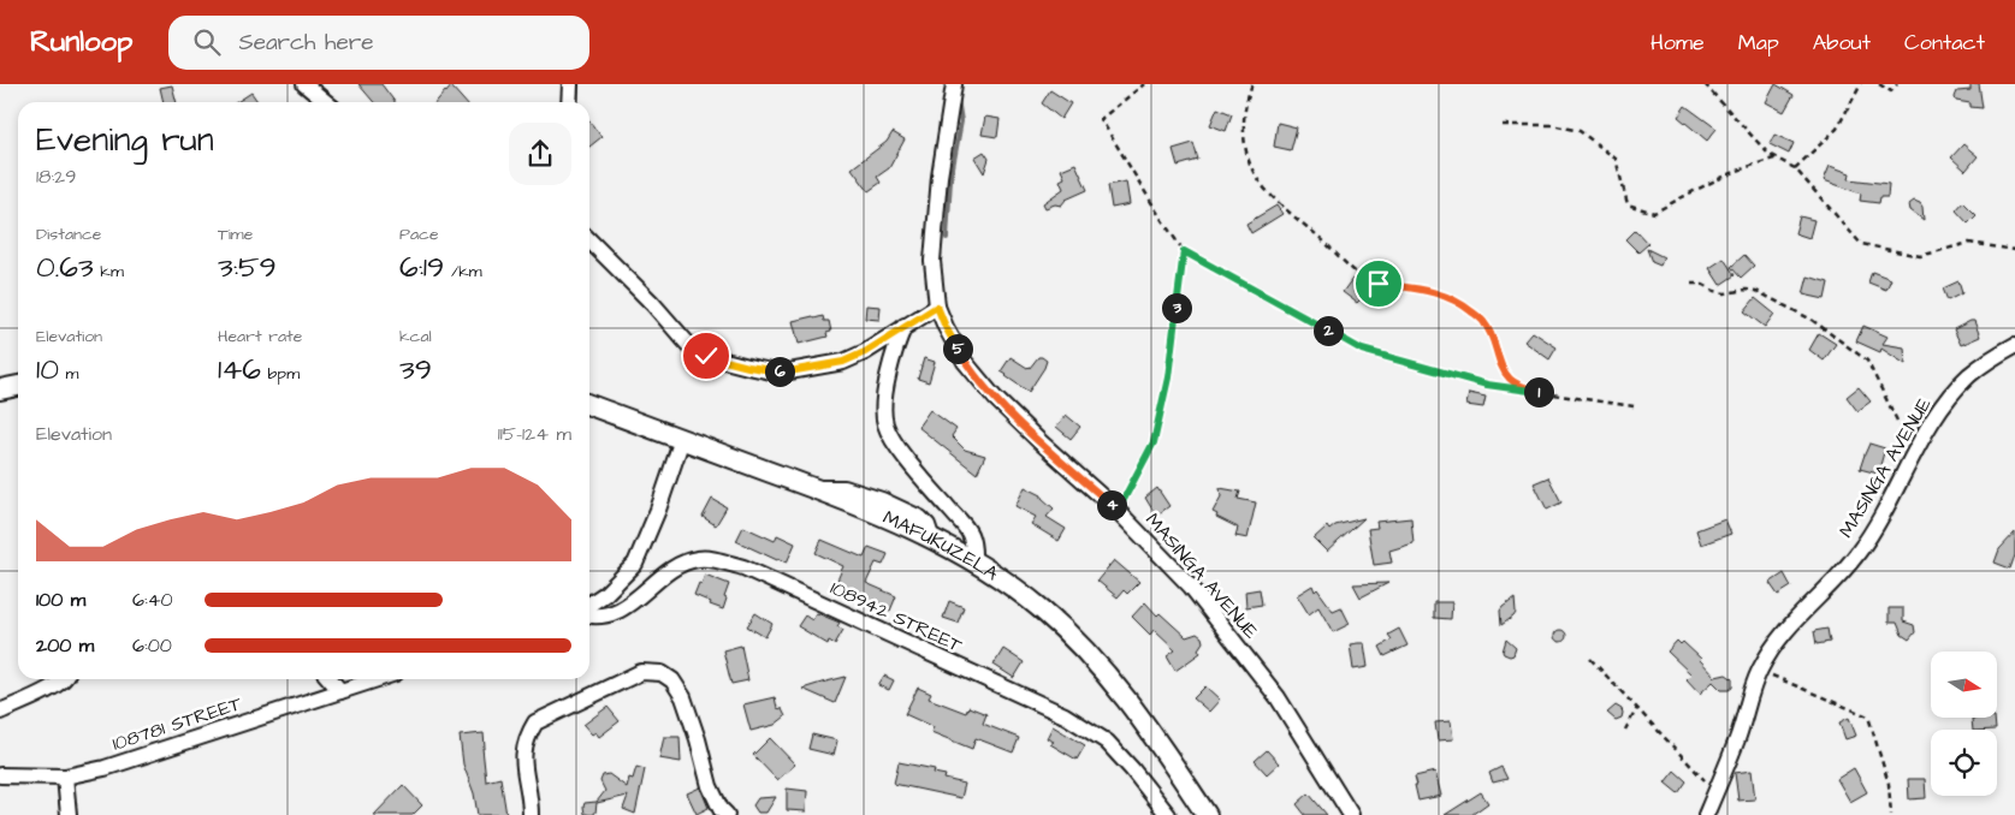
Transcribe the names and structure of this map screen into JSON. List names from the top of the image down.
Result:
{
  "streets": {
    "main road": ["MAFUKUZELA"],
    "street": ["MASINGA AVENUE", "108942 STREET", "108781 STREET"]
  },
  "north": "right",
  "page": {
    "header": "Runloop",
    "search": "Search here",
    "nav": [
      "Home",
      "Map",
      "About",
      "Contact"
    ],
    "heading": ["Evening run", "18:29"],
    "stats": [
      ["Distance", "0.63 km"],
      ["Time", "3:59"],
      ["Pace", "6:19 /km"],
      ["Elevation", "10 m"],
      ["Heart rate", "146 bpm"],
      ["kcal", "39"]
    ],
    "pins": [
      "3",
      "2",
      "5",
      "6",
      "1",
      "4"
    ],
    "chart": ["Elevation", "115–124 m"],
    "list": [
      {
        "name": "100 m",
        "note": "6:40"
      },
      {
        "name": "200 m",
        "note": "6:00"
      }
    ]
  }
}
